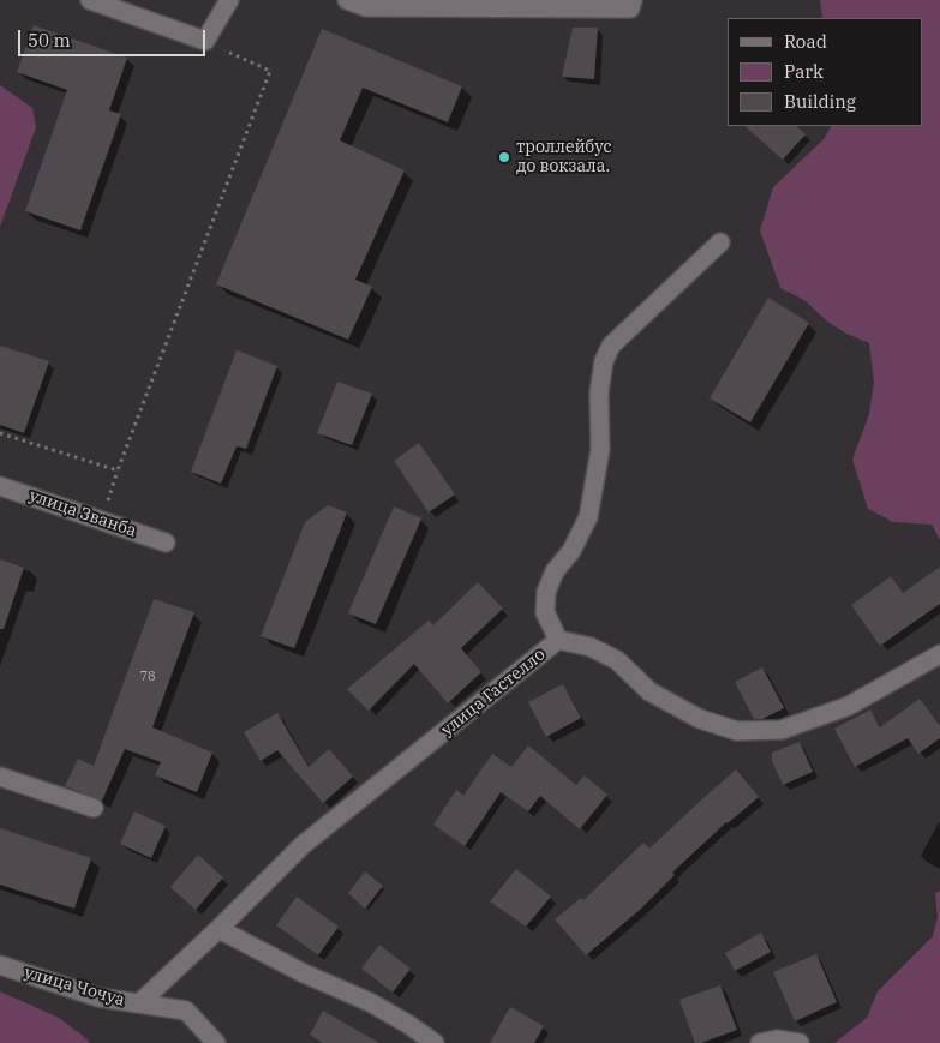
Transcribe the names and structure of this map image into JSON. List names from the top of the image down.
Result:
{
  "streets": {
    "street": ["улица Званба", "улица Гастелло", "улица Чочуа"]
  },
  "crossings": [
    ["улица Гастелло", "улица Чочуа"]
  ],
  "places": ["троллейбус до вокзала."],
  "house_numbers": ["78"],
  "legend": ["Road", "Park", "Building"],
  "scale_bar": "50 m"
}
